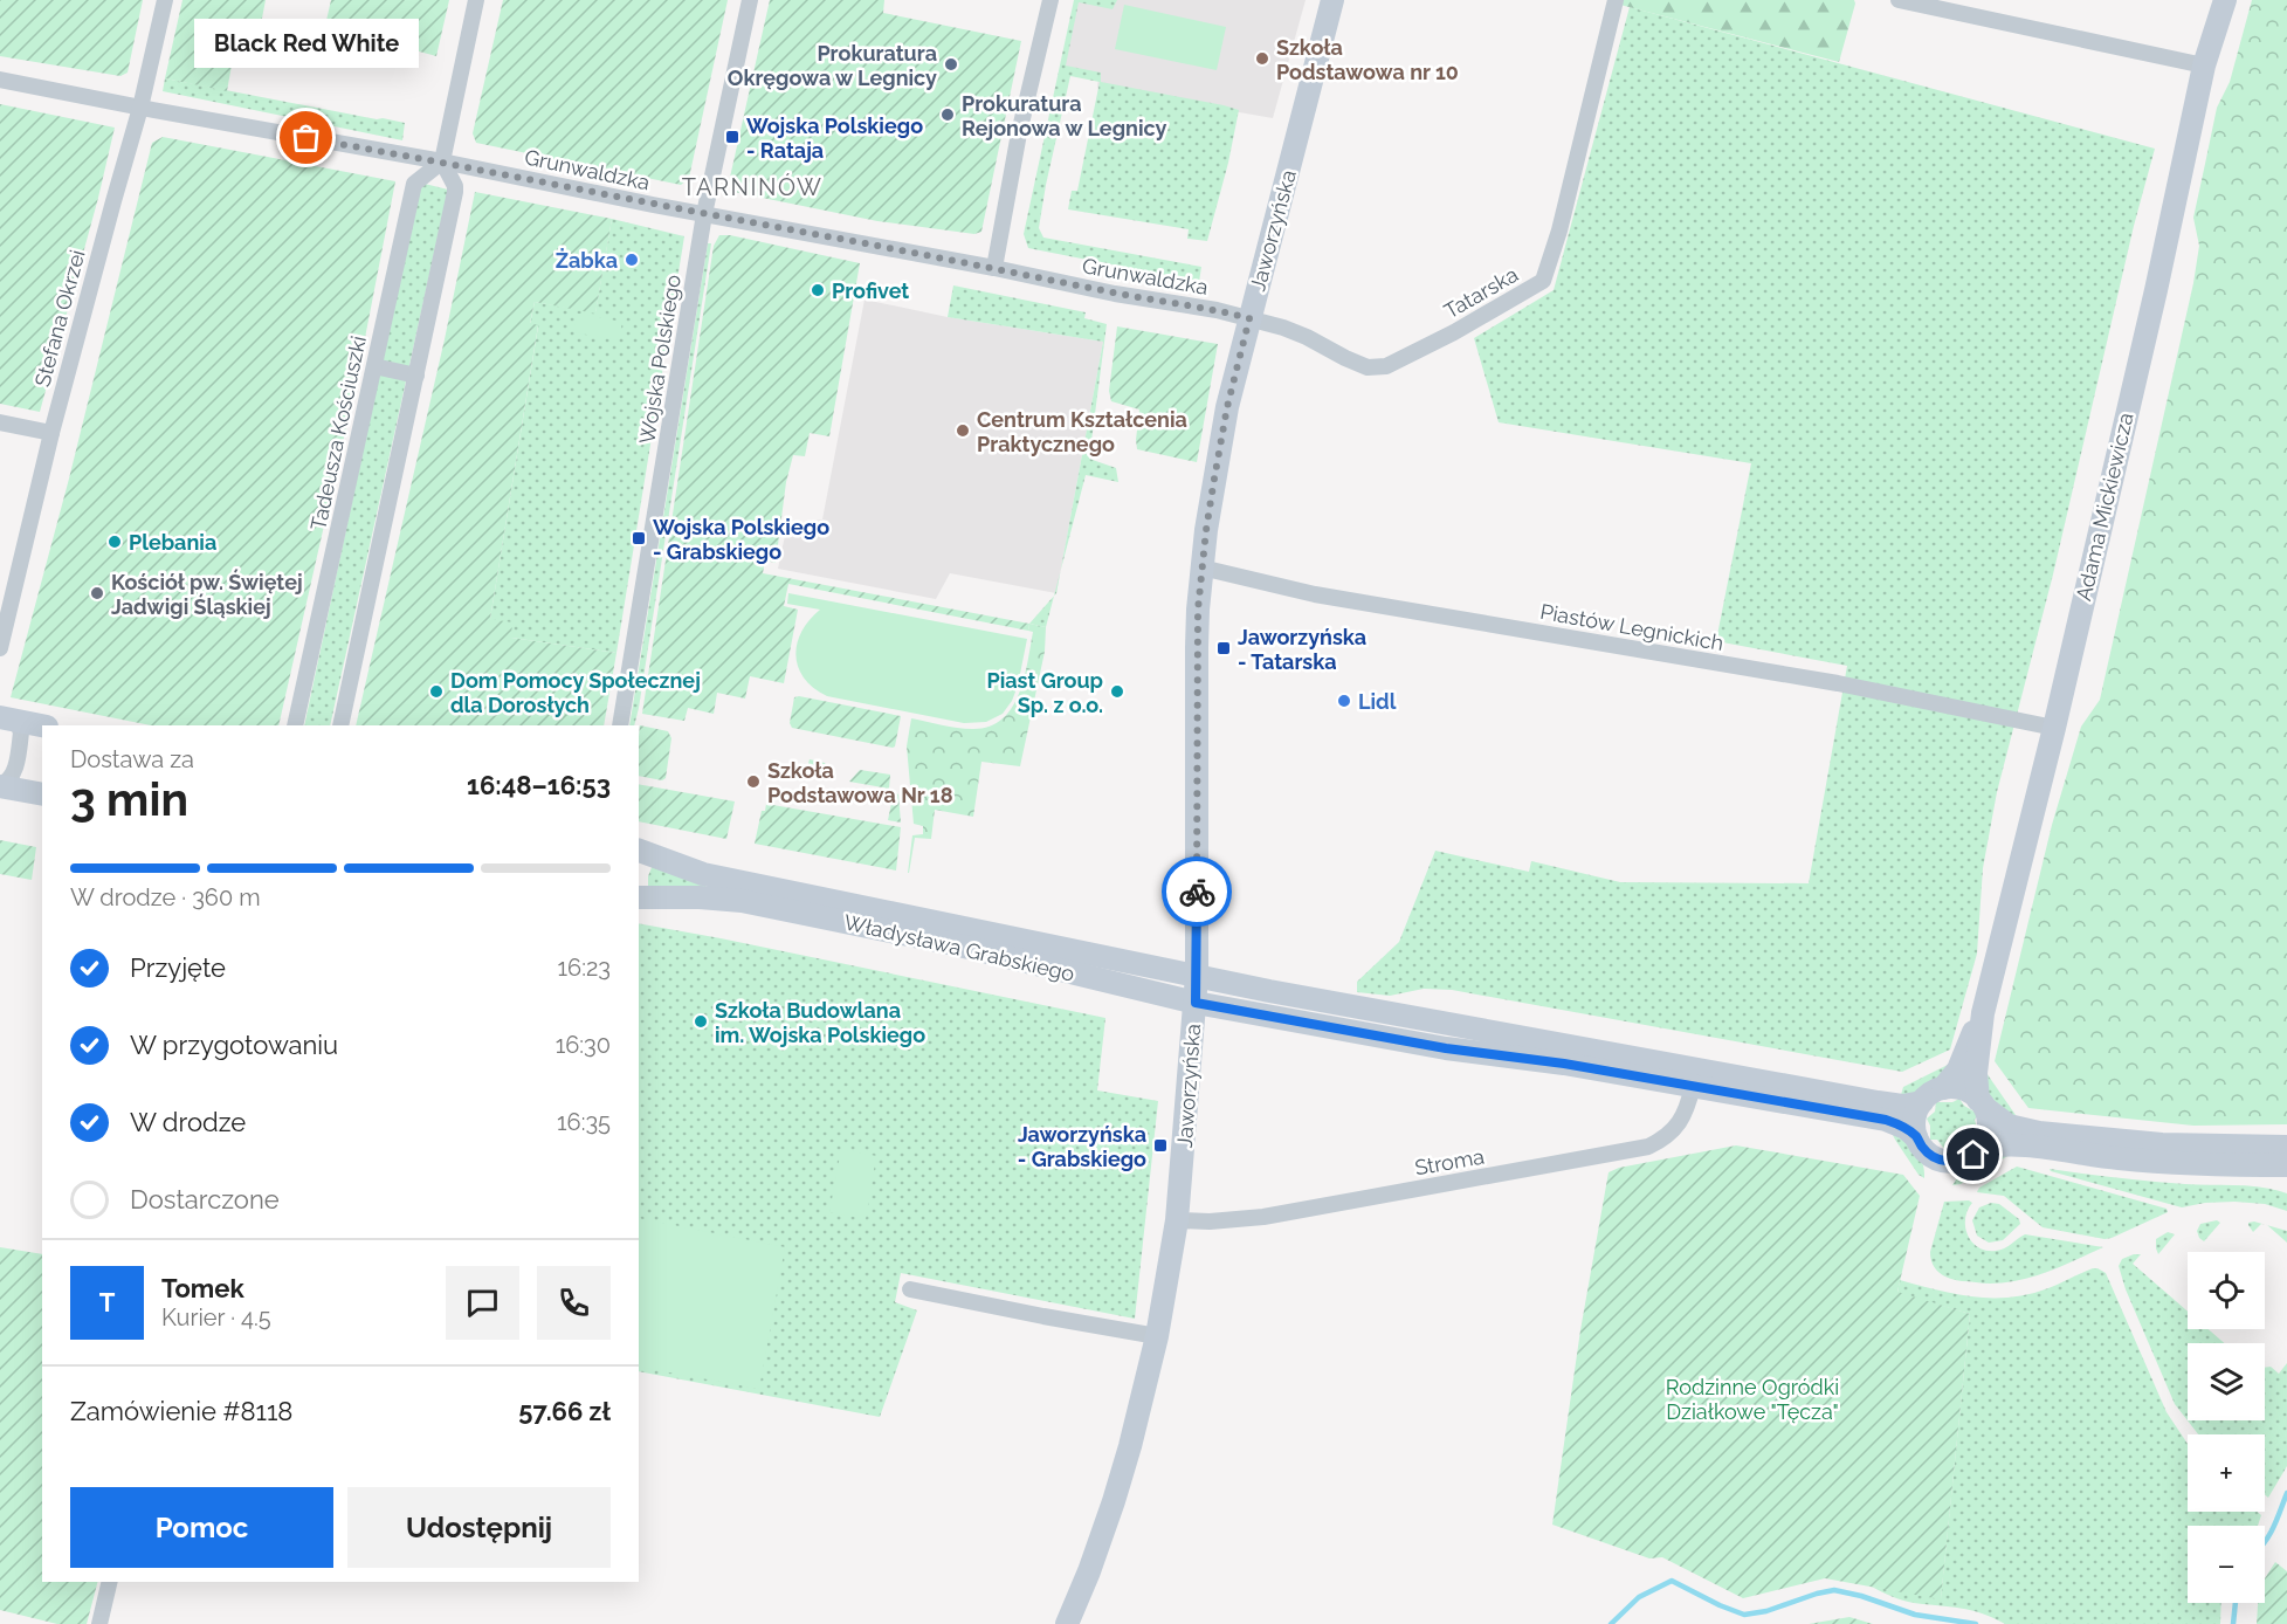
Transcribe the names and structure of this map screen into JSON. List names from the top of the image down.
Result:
{
  "streets": {
    "street": [
      "Grunwaldzka",
      "Jaworzyńska",
      "Tatarska",
      "Stefana Okrzei",
      "Wojska Polskiego",
      "Tadeusza Kościuszki",
      "Adama Mickiewicza",
      "Piastów Legnickich",
      "Władysława Grabskiego",
      "Stroma"
    ]
  },
  "crossings": [
    ["Grunwaldzka", "Jaworzyńska"],
    ["Grunwaldzka", "Tatarska"],
    ["Grunwaldzka", "Stefana Okrzei"],
    ["Grunwaldzka", "Wojska Polskiego"],
    ["Grunwaldzka", "Tadeusza Kościuszki"],
    ["Jaworzyńska", "Tatarska"],
    ["Jaworzyńska", "Piastów Legnickich"],
    ["Jaworzyńska", "Władysława Grabskiego"],
    ["Jaworzyńska", "Stroma"],
    ["Adama Mickiewicza", "Piastów Legnickich"],
    ["Adama Mickiewicza", "Władysława Grabskiego"],
    ["Władysława Grabskiego", "Stroma"]
  ],
  "districts": ["TARNINÓW"],
  "parks": ["Rodzinne Ogródki Działkowe \"Tęcza\""],
  "places": {
    "other": [
      "Szkoła Podstawowa nr 10",
      "Prokuratura Okręgowa w Legnicy",
      "Prokuratura Rejonowa w Legnicy",
      "Black Red White",
      "Żabka",
      "Profivet",
      "Centrum Kształcenia Praktycznego",
      "Plebania",
      "Kościół pw. Świętej Jadwigi Śląskiej",
      "Dom Pomocy Społecznej dla Dorosłych",
      "Piast Group Sp. z o.o.",
      "Lidl",
      "Szkoła Podstawowa Nr 18",
      "Szkoła Budowlana im. Wojska Polskiego"
    ],
    "transit": [
      "Wojska Polskiego - Rataja",
      "Wojska Polskiego - Grabskiego",
      "Jaworzyńska - Tatarska",
      "Jaworzyńska - Grabskiego"
    ]
  },
  "page": {
    "bubble": "Black Red White",
    "heading": ["3 min", "Dostawa za", "16:48–16:53"],
    "panel": [
      "Tomek",
      "Kurier · 4.5",
      "Zamówienie #8118",
      "57.66 zł"
    ],
    "bar": "W drodze · 360 m",
    "list": [
      ["Przyjęte", "16:23"],
      ["W przygotowaniu", "16:30"],
      ["W drodze", "16:35"],
      "Dostarczone"
    ],
    "map_buttons": ["+", "−"],
    "round": "T",
    "buttons": ["Pomoc", "Udostępnij"]
  }
}
